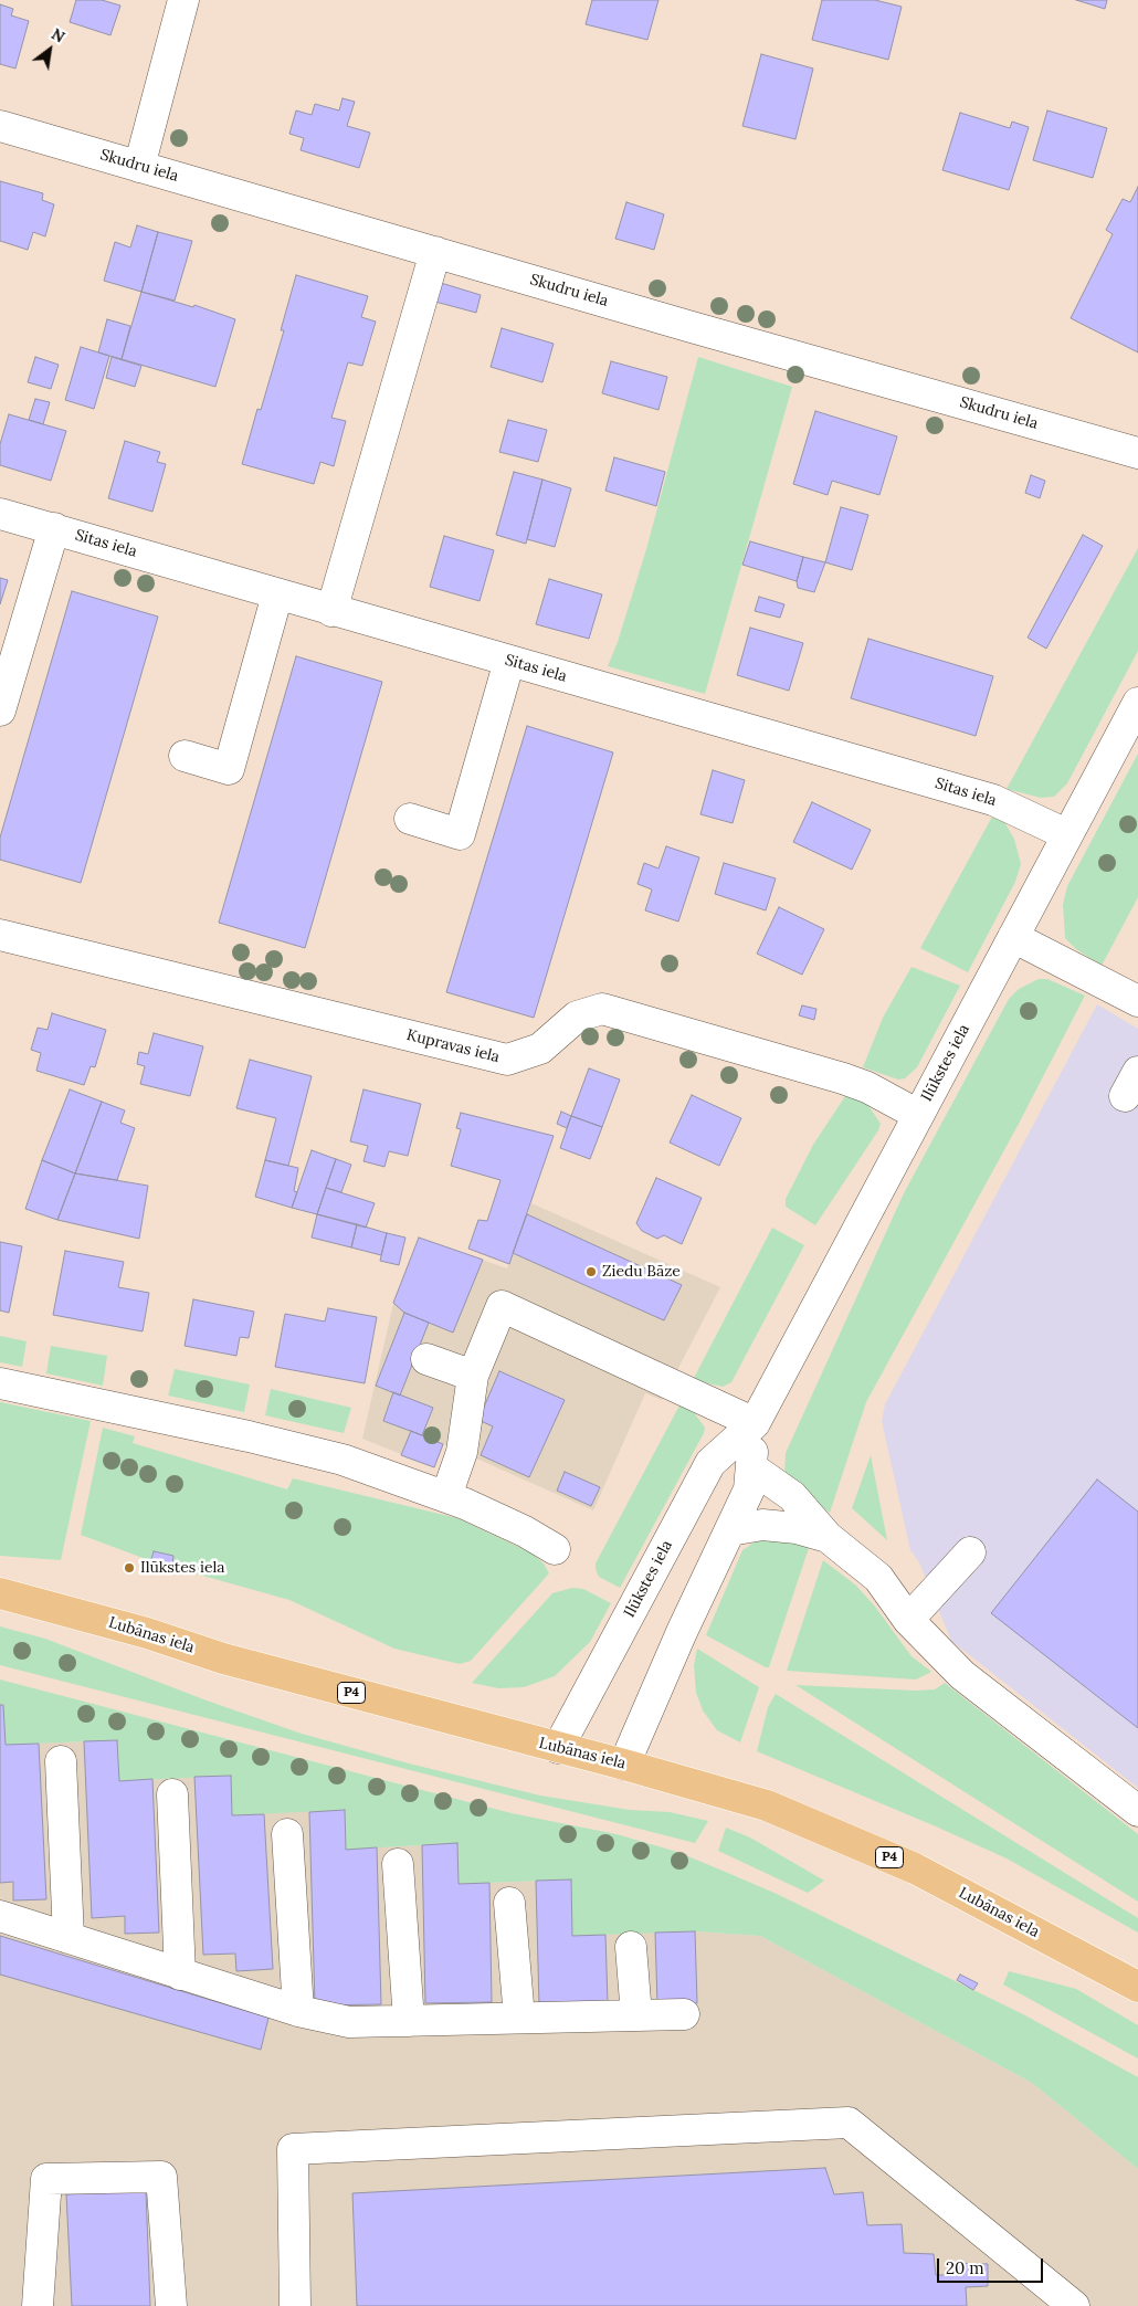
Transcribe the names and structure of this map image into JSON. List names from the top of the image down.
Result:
{
  "streets": {
    "main road": ["Lubānas iela", "P4"],
    "street": [
      "Skudru iela",
      "Sitas iela",
      "Kupravas iela",
      "Ilūkstes iela"
    ]
  },
  "crossings": [
    ["Sitas iela", "Ilūkstes iela"],
    ["Kupravas iela", "Ilūkstes iela"],
    ["Ilūkstes iela", "Lubānas iela"]
  ],
  "places": ["Ziedu Bāze", "Ilūkstes iela"],
  "scale_bar": "20 m",
  "north": "top right"
}
